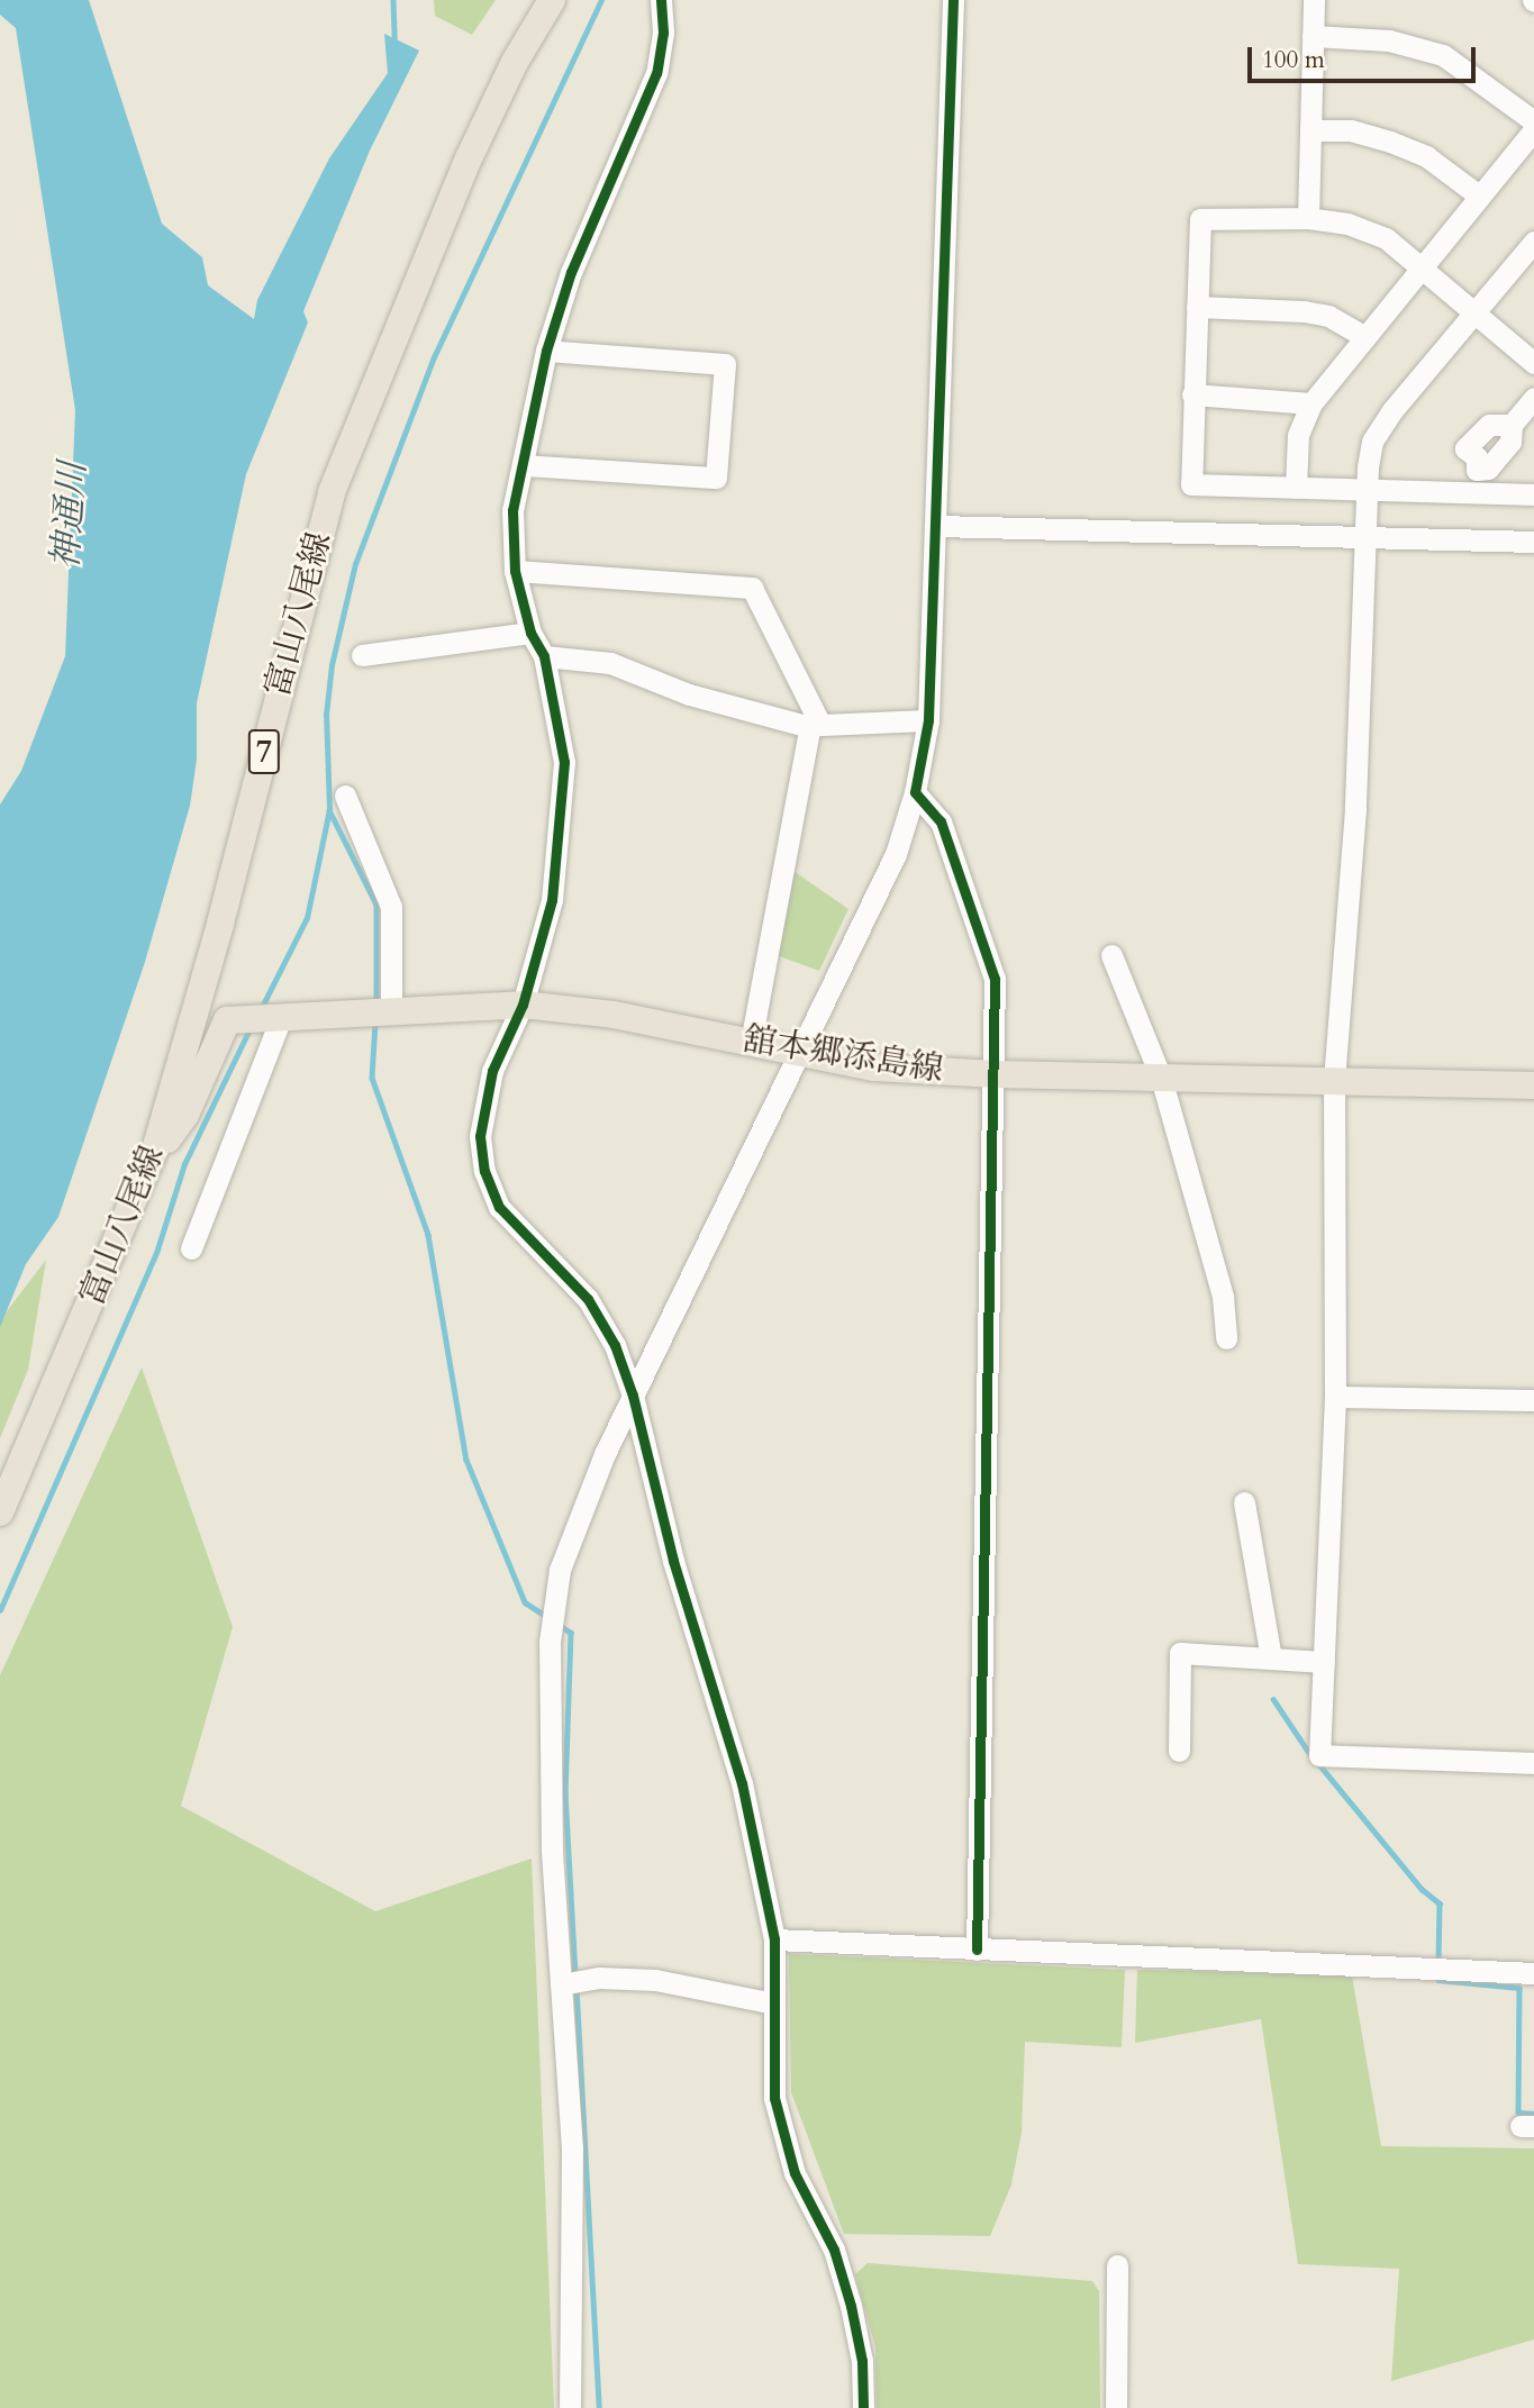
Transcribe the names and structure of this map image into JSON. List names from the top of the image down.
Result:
{
  "streets": {
    "main road": ["富山八尾線", "7", "舘本郷添島線"]
  },
  "water": ["神通川"],
  "scale_bar": "100 m"
}
